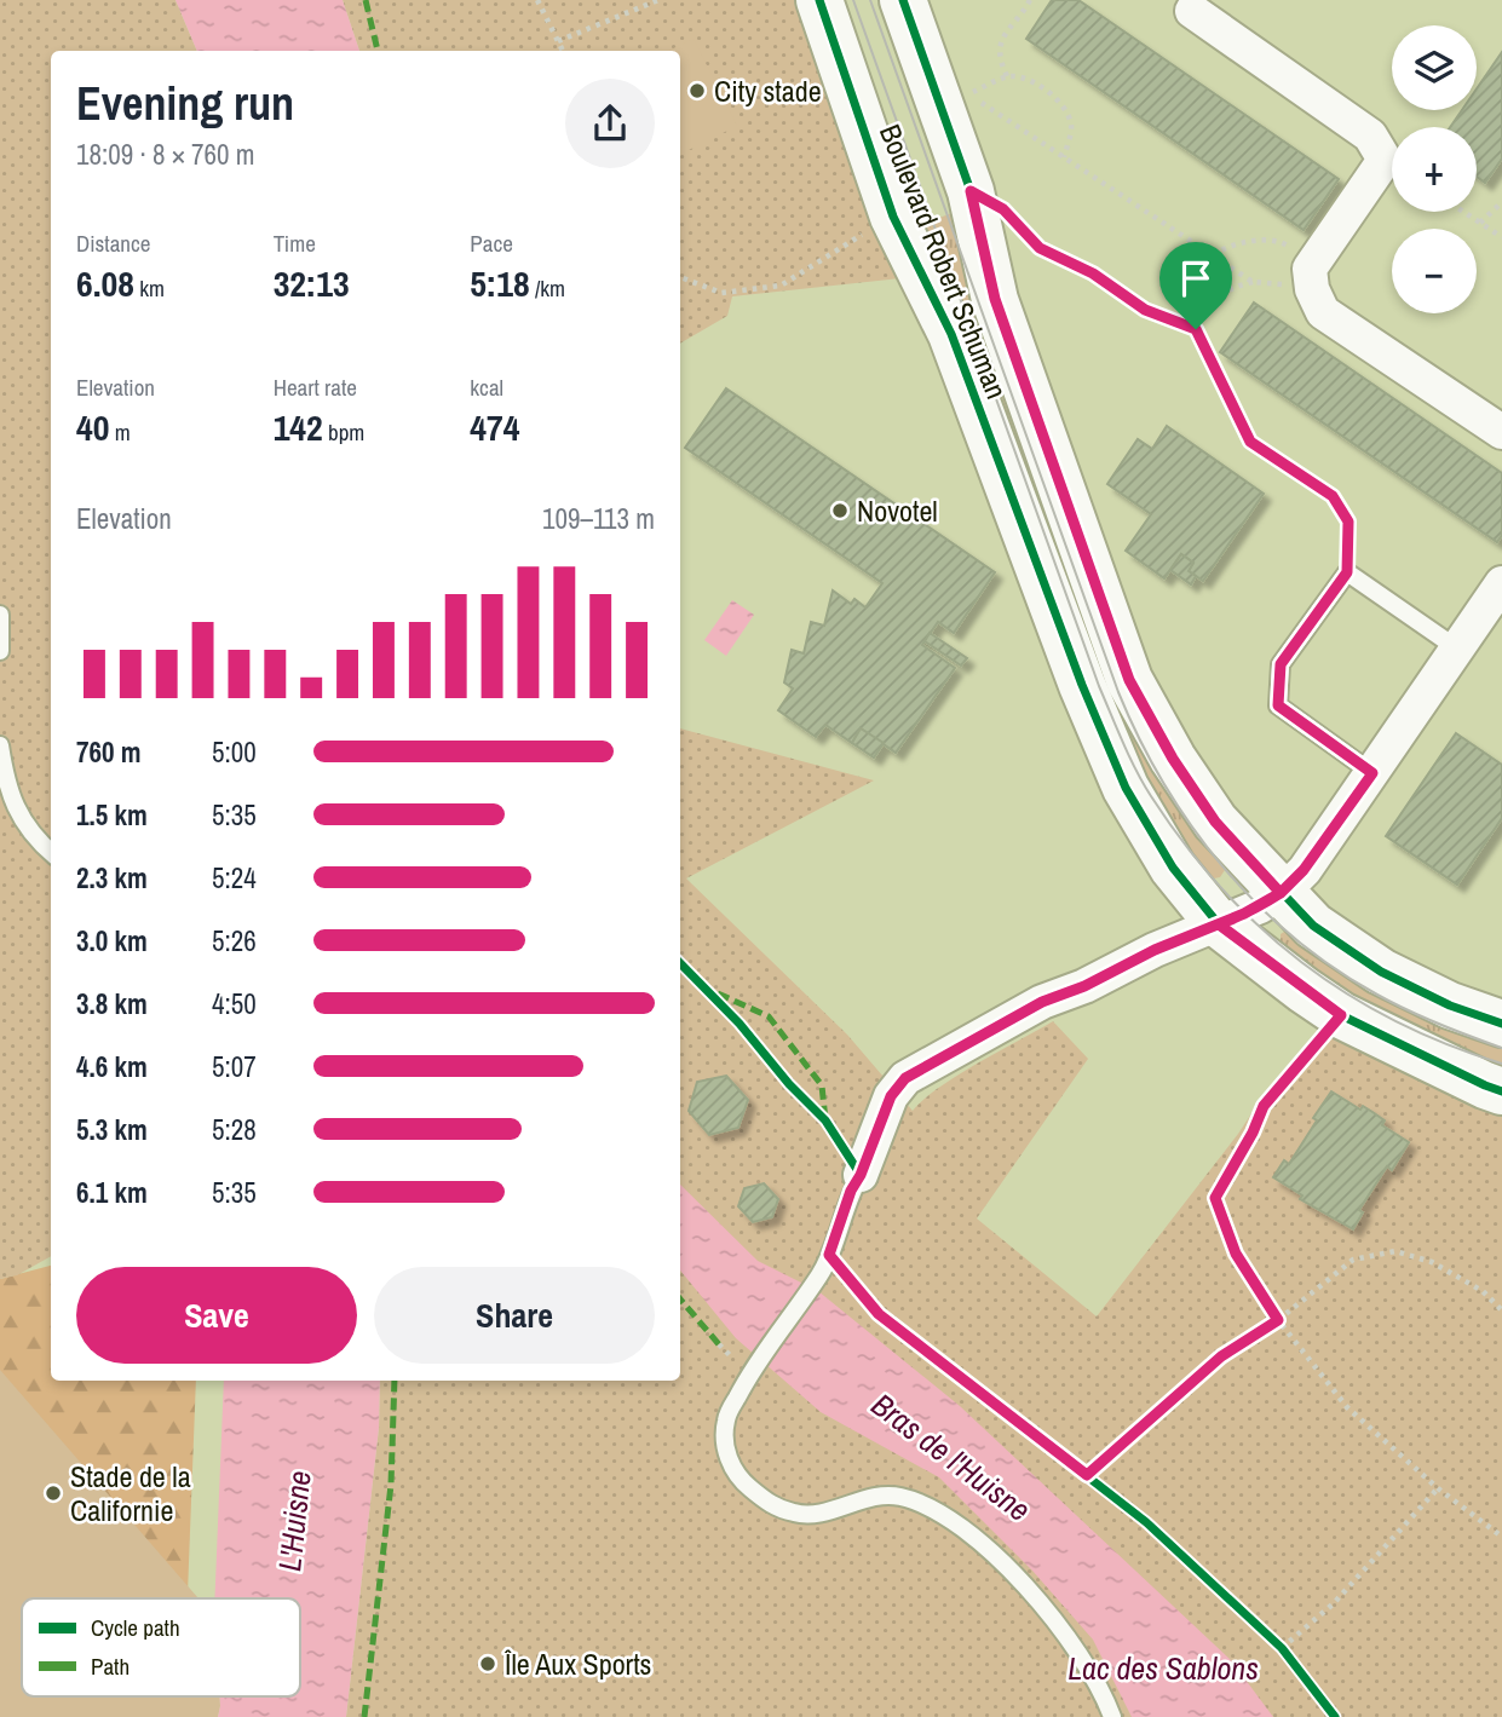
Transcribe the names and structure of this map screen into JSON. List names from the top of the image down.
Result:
{
  "streets": {
    "street": ["Boulevard Robert Schuman"]
  },
  "water": ["Bras de l'Huisne", "L'Huisne", "Lac des Sablons"],
  "places": [
    "City stade",
    "Novotel",
    "Stade de la Californie",
    "Île Aux Sports"
  ],
  "legend": ["Cycle path", "Path"],
  "page": {
    "map_buttons": ["+", "−"],
    "heading": ["Evening run", "18:09 · 8 × 760 m"],
    "stats": [
      ["Distance", "6.08 km"],
      ["Time", "32:13"],
      ["Pace", "5:18 /km"],
      ["Elevation", "40 m"],
      ["Heart rate", "142 bpm"],
      ["kcal", "474"]
    ],
    "chart": ["Elevation", "109–113 m"],
    "list": [
      {
        "name": "760 m",
        "note": "5:00"
      },
      {
        "name": "1.5 km",
        "note": "5:35"
      },
      {
        "name": "2.3 km",
        "note": "5:24"
      },
      {
        "name": "3.0 km",
        "note": "5:26"
      },
      {
        "name": "3.8 km",
        "note": "4:50"
      },
      {
        "name": "4.6 km",
        "note": "5:07"
      },
      {
        "name": "5.3 km",
        "note": "5:28"
      },
      {
        "name": "6.1 km",
        "note": "5:35"
      }
    ],
    "buttons": ["Save", "Share"]
  }
}
